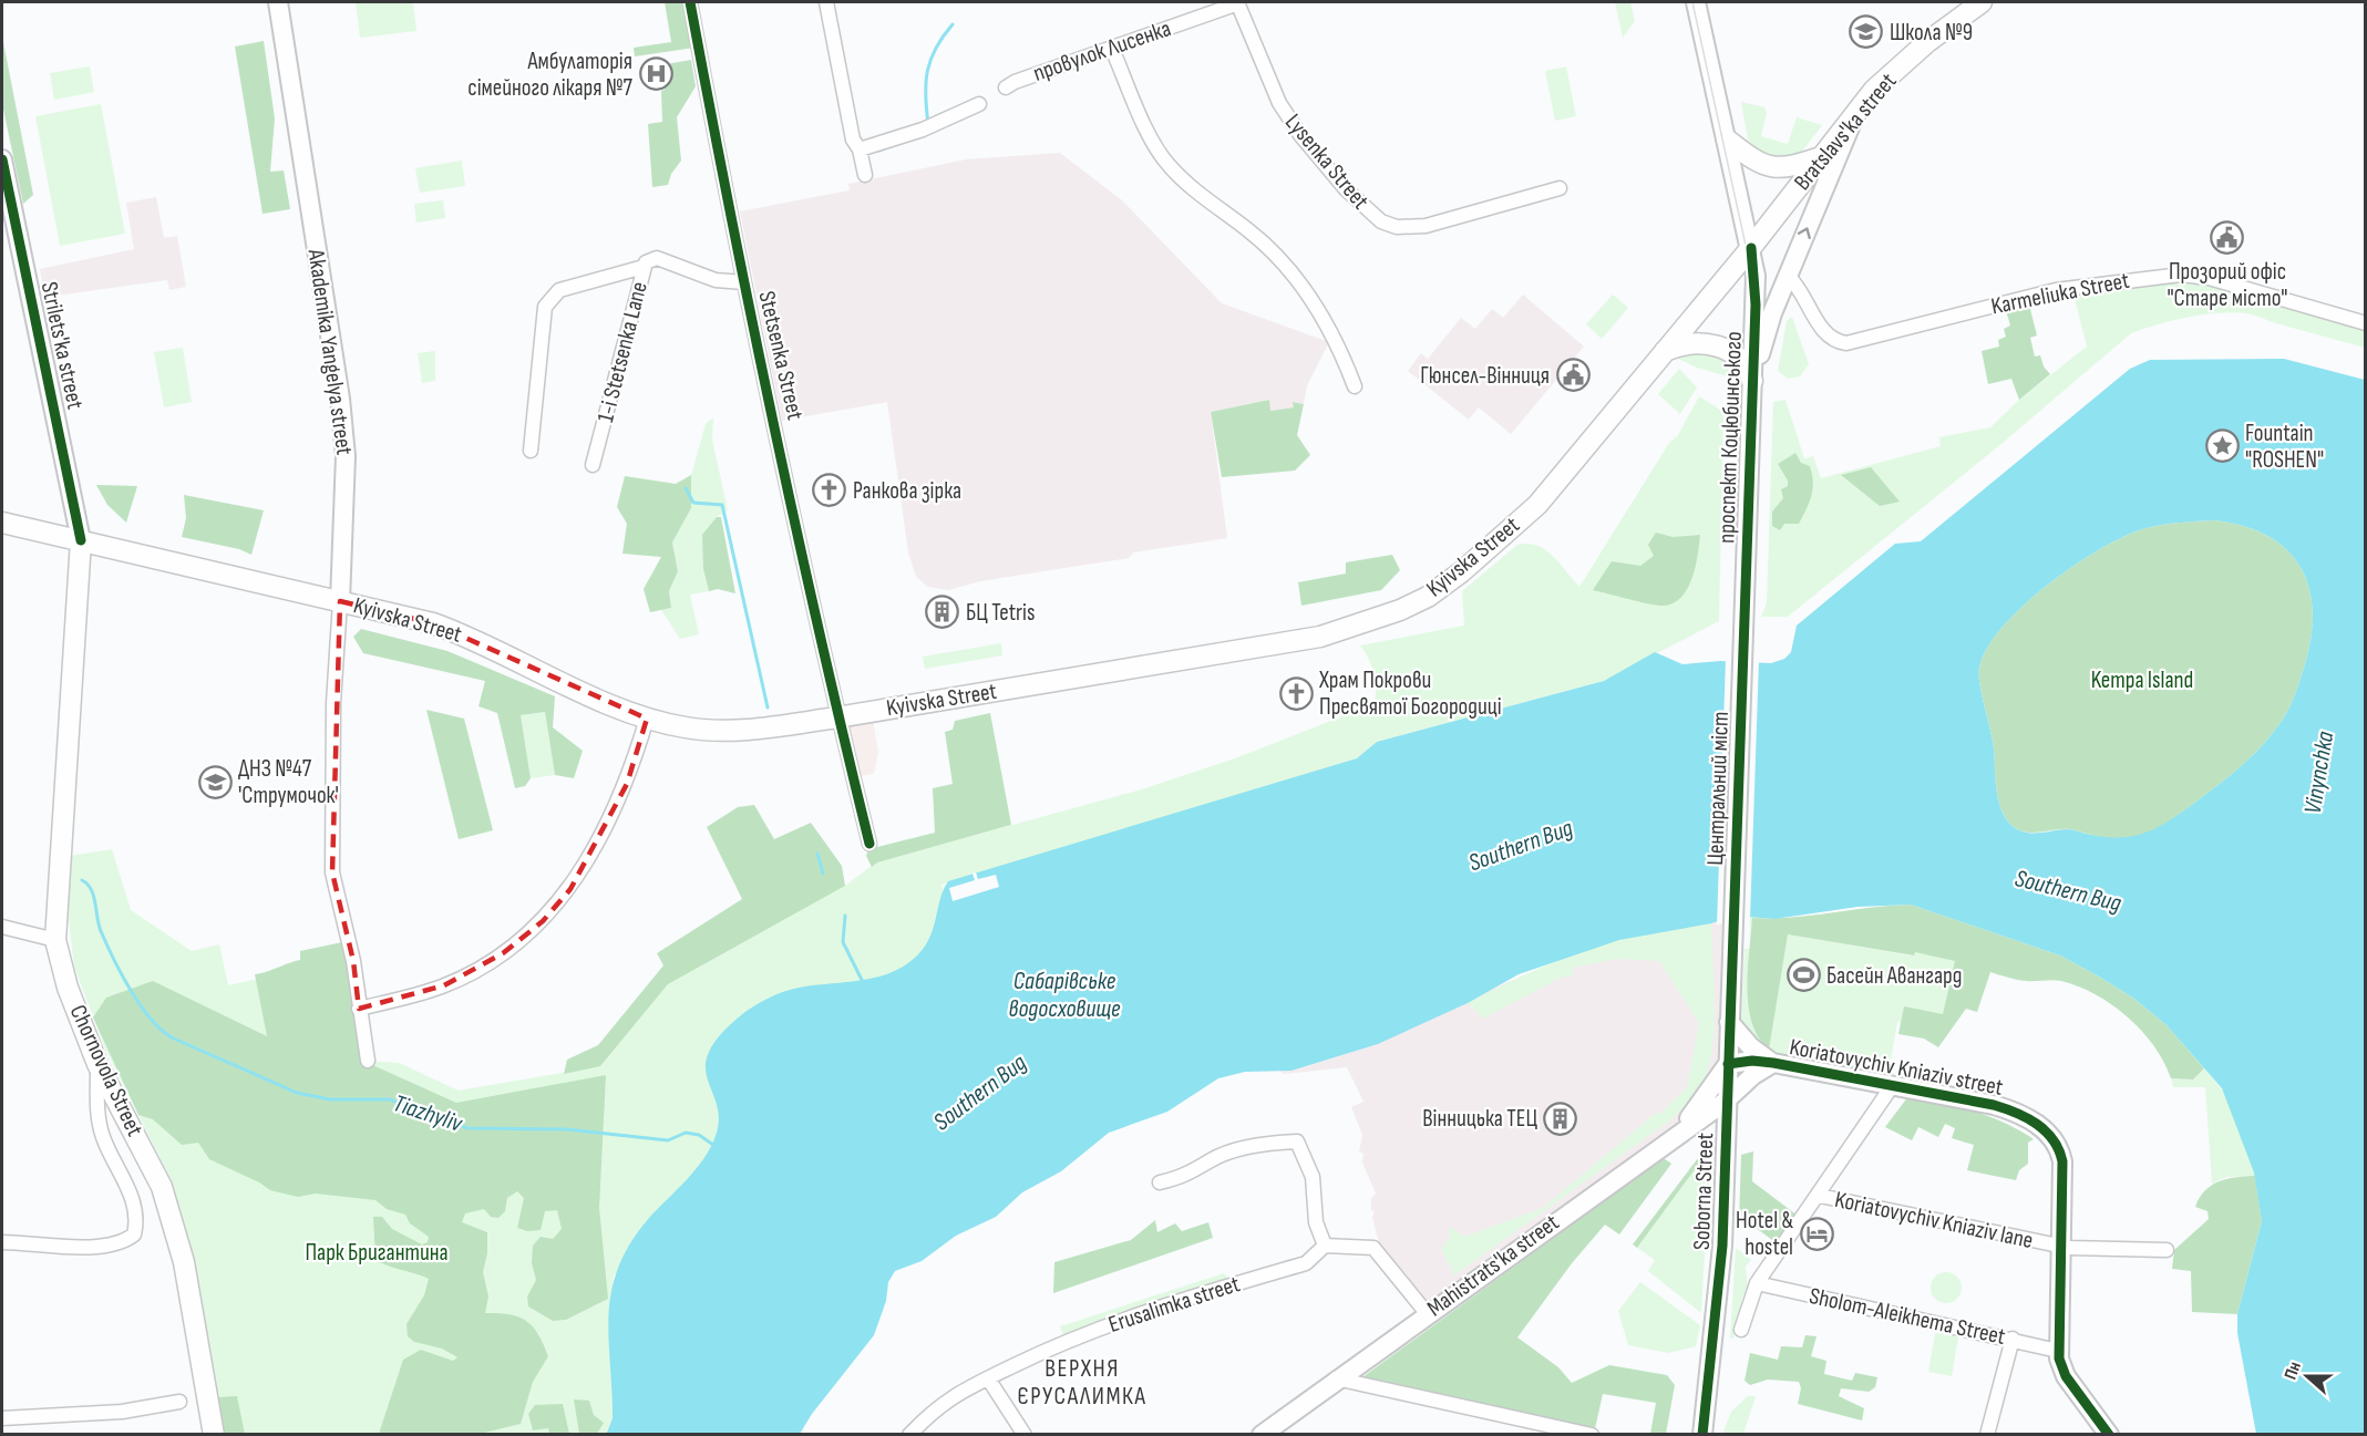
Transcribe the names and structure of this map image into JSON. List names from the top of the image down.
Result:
{
  "streets": {
    "main road": ["Bratslavs'ka street", "Kyivska Street", "Chornovola Street"],
    "street": [
      "провулок Лисенка",
      "Lysenka Street",
      "Karmeliuka Street",
      "Strilets'ka street",
      "Akademika Yangelya street",
      "1-i Stetsenka Lane",
      "Stetsenka Street",
      "проспект Коцюбинського",
      "Центральний міст",
      "Koriatovychiv Kniaziv street",
      "Soborna Street",
      "Koriatovychiv Kniaziv lane",
      "Mahistrats'ka street",
      "Erusalimka street",
      "Sholom-Aleikhema Street"
    ]
  },
  "crossings": [
    ["провулок Лисенка", "Lysenka Street"],
    ["Bratslavs'ka street", "проспект Коцюбинського"],
    ["Bratslavs'ka street", "Kyivska Street"],
    ["Strilets'ka street", "Kyivska Street"],
    ["Strilets'ka street", "Chornovola Street"],
    ["Akademika Yangelya street", "Kyivska Street"],
    ["1-i Stetsenka Lane", "Stetsenka Street"],
    ["Stetsenka Street", "Kyivska Street"],
    ["проспект Коцюбинського", "Kyivska Street"],
    ["проспект Коцюбинського", "Центральний міст"],
    ["Kyivska Street", "Chornovola Street"],
    ["Центральний міст", "Soborna Street"],
    ["Koriatovychiv Kniaziv street", "Soborna Street"],
    ["Koriatovychiv Kniaziv street", "Koriatovychiv Kniaziv lane"],
    ["Koriatovychiv Kniaziv street", "Mahistrats'ka street"],
    ["Koriatovychiv Kniaziv street", "Sholom-Aleikhema Street"],
    ["Soborna Street", "Mahistrats'ka street"]
  ],
  "districts": ["ВЕРХНЯ ЄРУСАЛИМКА"],
  "water": [
    "Vinynchka",
    "Southern Bug",
    "Сабарівське водосховище",
    "Tiazhyliv"
  ],
  "parks": ["Kempa Island", "Парк Бригантина"],
  "places": {
    "school or university": ["Школа №9", "ДНЗ №47 'Струмочок'"],
    "hospital": ["Амбулаторія сімейного лікаря №7"],
    "public building": ["Прозорий офіс \"Старе місто\"", "Гюнсел-Вінниця"],
    "place": ["Fountain \"ROSHEN\""],
    "church": ["Ранкова зірка", "Храм Покрови Пресвятої Богородиці"],
    "building": ["БЦ Tetris", "Вінницька ТЕЦ"],
    "sports": ["Басейн Авангард"],
    "hotel": ["Hotel & hostel"]
  },
  "north": "left"
}
